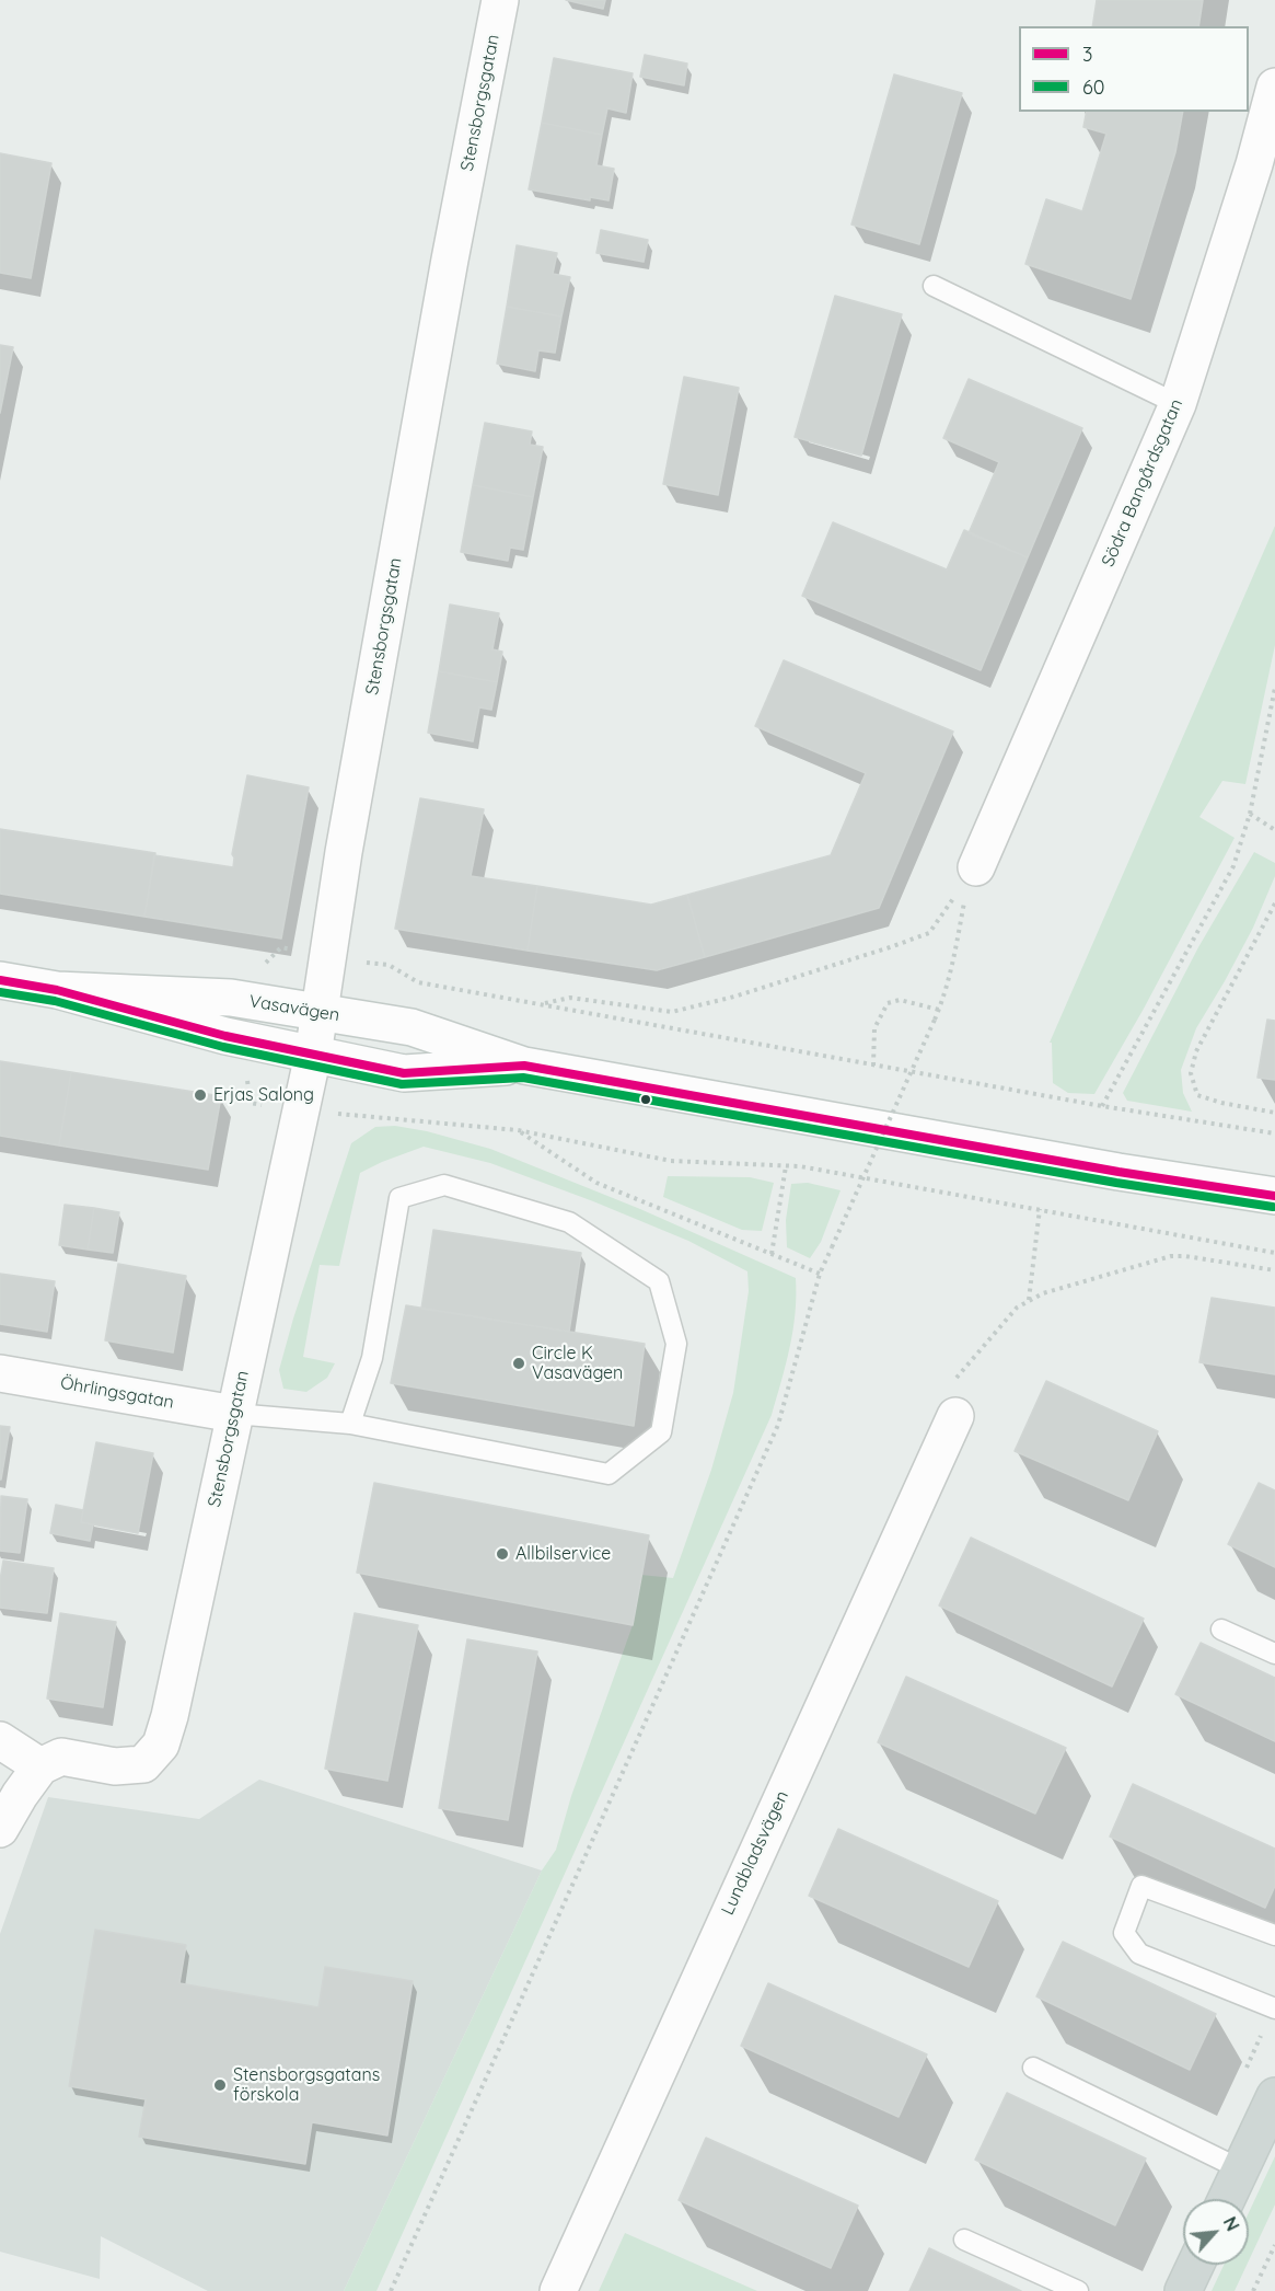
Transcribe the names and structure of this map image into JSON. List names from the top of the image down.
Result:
{
  "streets": {
    "street": [
      "Stensborgsgatan",
      "Södra Bangårdsgatan",
      "Vasavägen",
      "Öhrlingsgatan",
      "Lundbladsvägen"
    ]
  },
  "crossings": [
    ["Stensborgsgatan", "Vasavägen"],
    ["Stensborgsgatan", "Öhrlingsgatan"]
  ],
  "places": [
    "Erjas Salong",
    "Circle K Vasavägen",
    "Allbilservice",
    "Stensborgsgatans förskola"
  ],
  "lines": ["transit line 3", "transit line 60"],
  "legend": ["3", "60"],
  "north": "top right"
}
